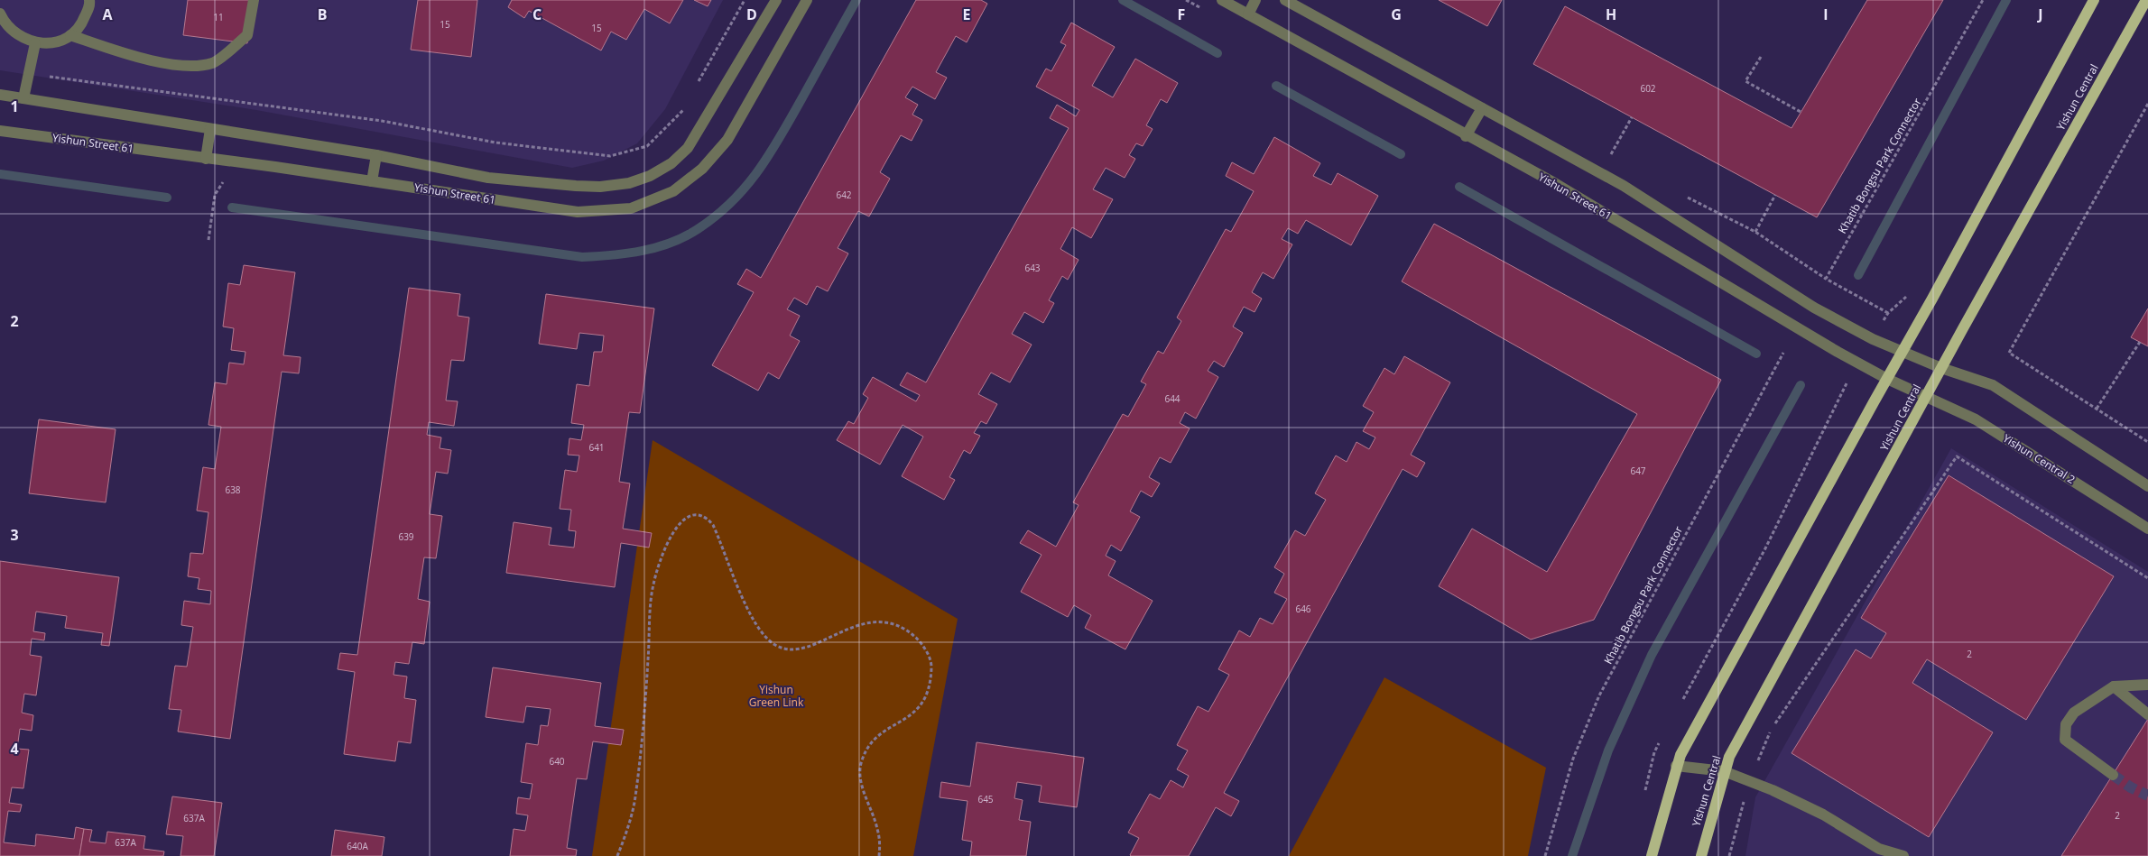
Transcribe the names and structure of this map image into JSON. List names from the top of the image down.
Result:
{
  "streets": {
    "main road": ["Yishun Central"],
    "street": ["Yishun Street 61", "Yishun Central 2"],
    "path": ["Khatib Bongsu Park Connector"]
  },
  "crossings": [
    ["Yishun Central", "Yishun Street 61"],
    ["Yishun Central", "Yishun Central 2"],
    ["Yishun Street 61", "Yishun Central 2"]
  ],
  "parks": ["Yishun Green Link"],
  "house_numbers": [
    "11",
    "15",
    "15",
    "602",
    "642",
    "643",
    "644",
    "641",
    "647",
    "638",
    "639",
    "646",
    "2",
    "640",
    "645",
    "2",
    "637A",
    "637A",
    "640A"
  ],
  "grid": {
    "columns": [
      "A",
      "B",
      "C",
      "D",
      "E",
      "F",
      "G",
      "H",
      "I",
      "J"
    ],
    "rows": [
      "1",
      "2",
      "3",
      "4"
    ]
  }
}
